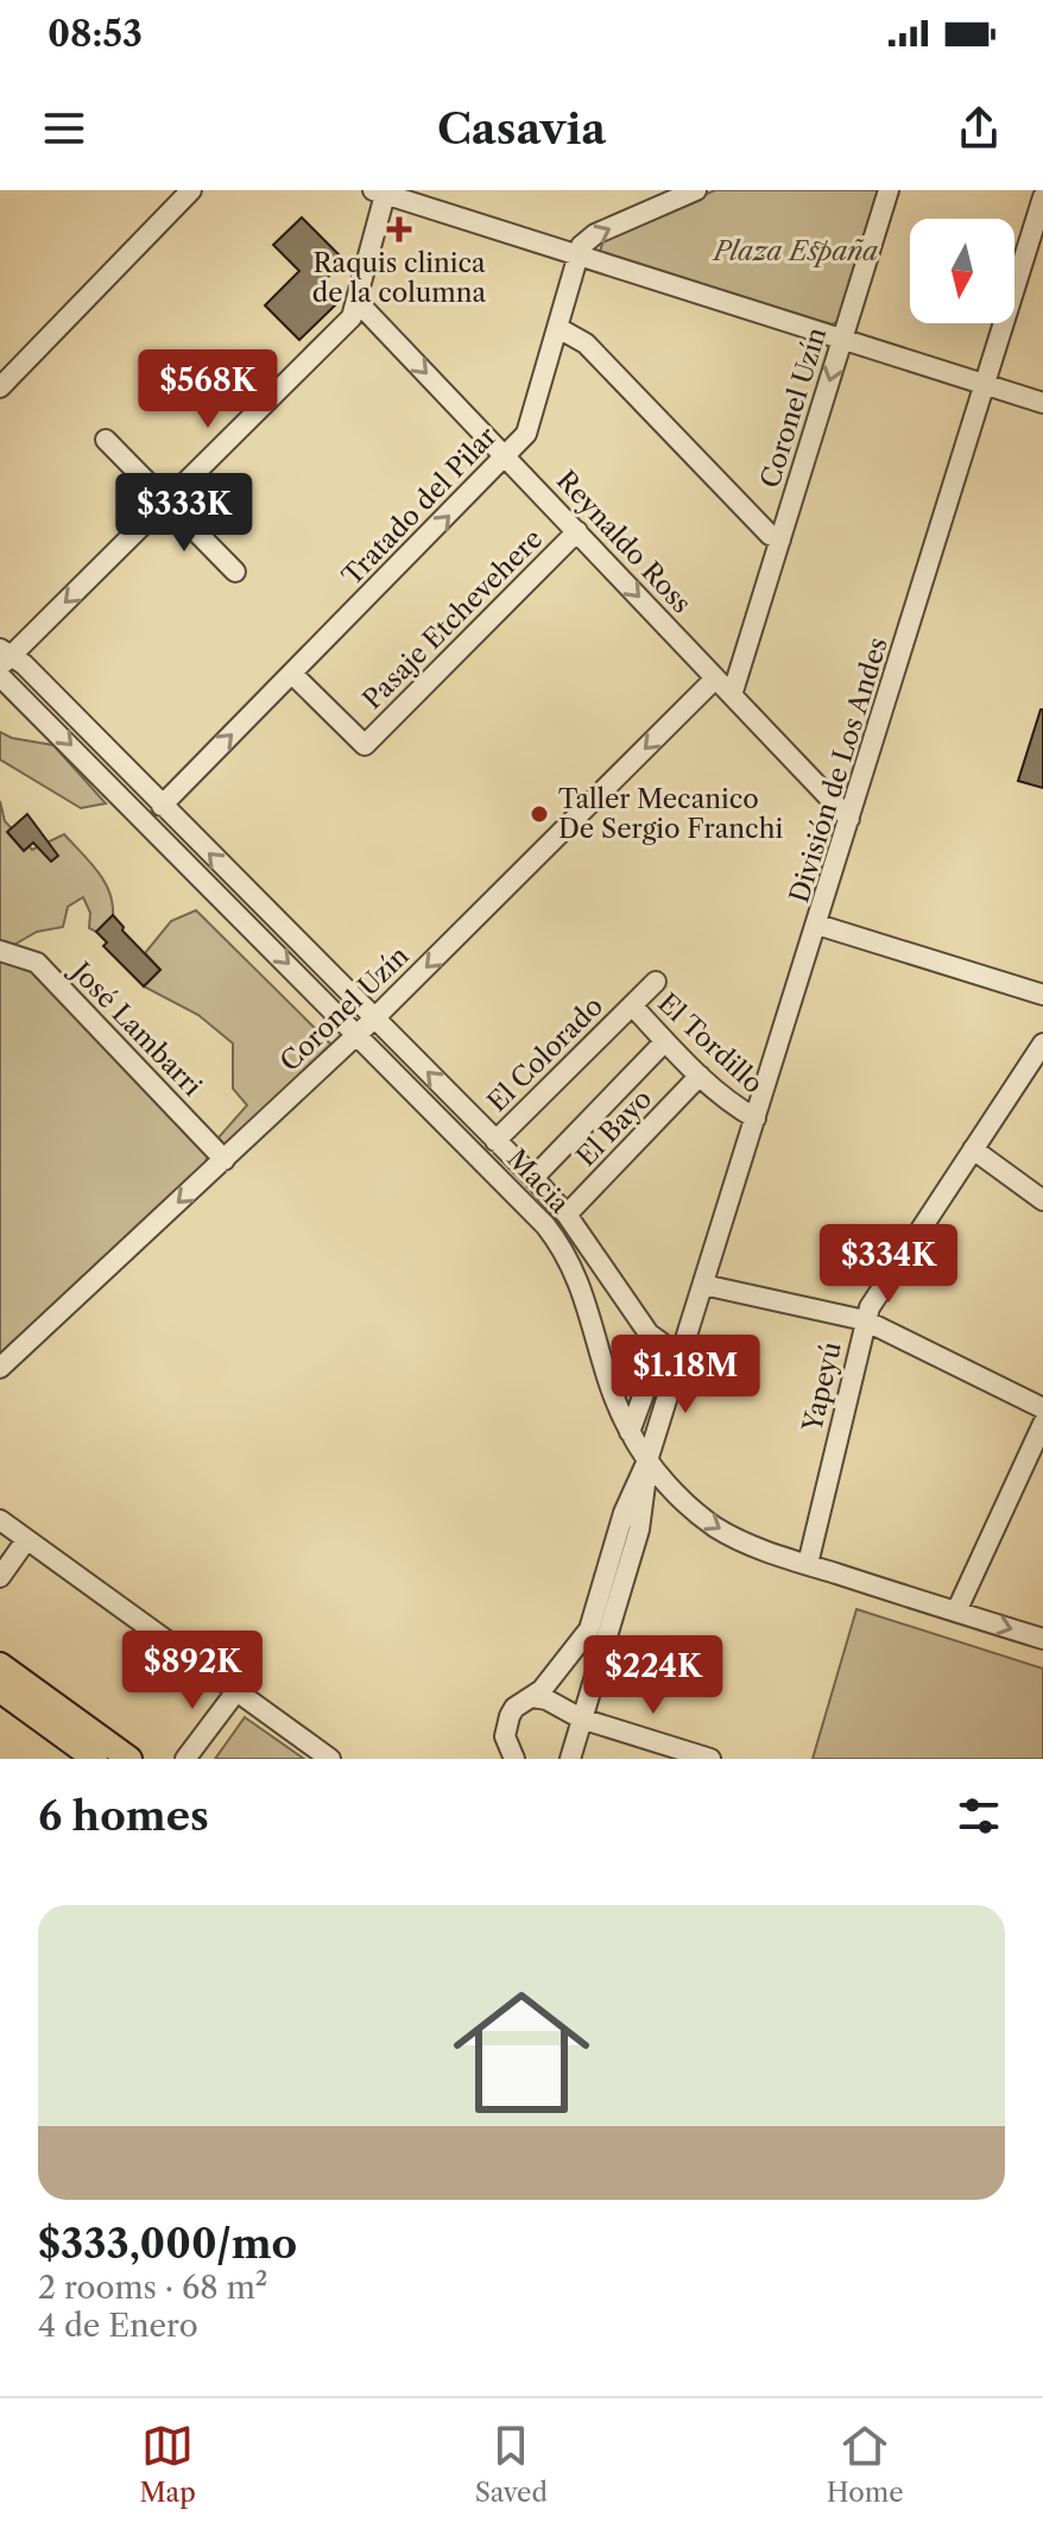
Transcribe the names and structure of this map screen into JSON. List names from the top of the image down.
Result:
{
  "streets": {
    "street": [
      "Coronel Uzín",
      "Tratado del Pilar",
      "Reynaldo Ross",
      "Pasaje Etchevehere",
      "División de Los Andes",
      "José Lambarri",
      "El Tordillo",
      "El Colorado",
      "El Bayo",
      "Macia",
      "Yapeyú"
    ]
  },
  "crossings": [
    ["Coronel Uzín", "Reynaldo Ross"],
    ["Coronel Uzín", "José Lambarri"],
    ["Coronel Uzín", "Macia"],
    ["Tratado del Pilar", "Reynaldo Ross"],
    ["Tratado del Pilar", "Pasaje Etchevehere"],
    ["Tratado del Pilar", "Macia"],
    ["Reynaldo Ross", "Pasaje Etchevehere"],
    ["Reynaldo Ross", "División de Los Andes"],
    ["División de Los Andes", "El Tordillo"],
    ["División de Los Andes", "Macia"],
    ["El Tordillo", "El Colorado"],
    ["El Tordillo", "El Bayo"],
    ["El Colorado", "Macia"],
    ["El Bayo", "Macia"],
    ["Macia", "Yapeyú"]
  ],
  "one_way": ["Coronel Uzín", "Tratado del Pilar"],
  "parks": ["Plaza España"],
  "places": {
    "health": ["Raquis clinica de la columna"],
    "other": ["Taller Mecanico De Sergio Franchi"]
  },
  "north": "bottom",
  "page": {
    "status": "08:53",
    "header": "Casavia",
    "price": [
      "$568K",
      "$333K",
      "$334K",
      "$1.18M",
      "$892K",
      "$224K"
    ],
    "heading": "6 homes",
    "list": [
      {
        "name": "$333,000/mo",
        "note": "2 rooms · 68 m² · 4 de Enero"
      }
    ],
    "tabs": ["Map", "Saved", "Home"]
  }
}
